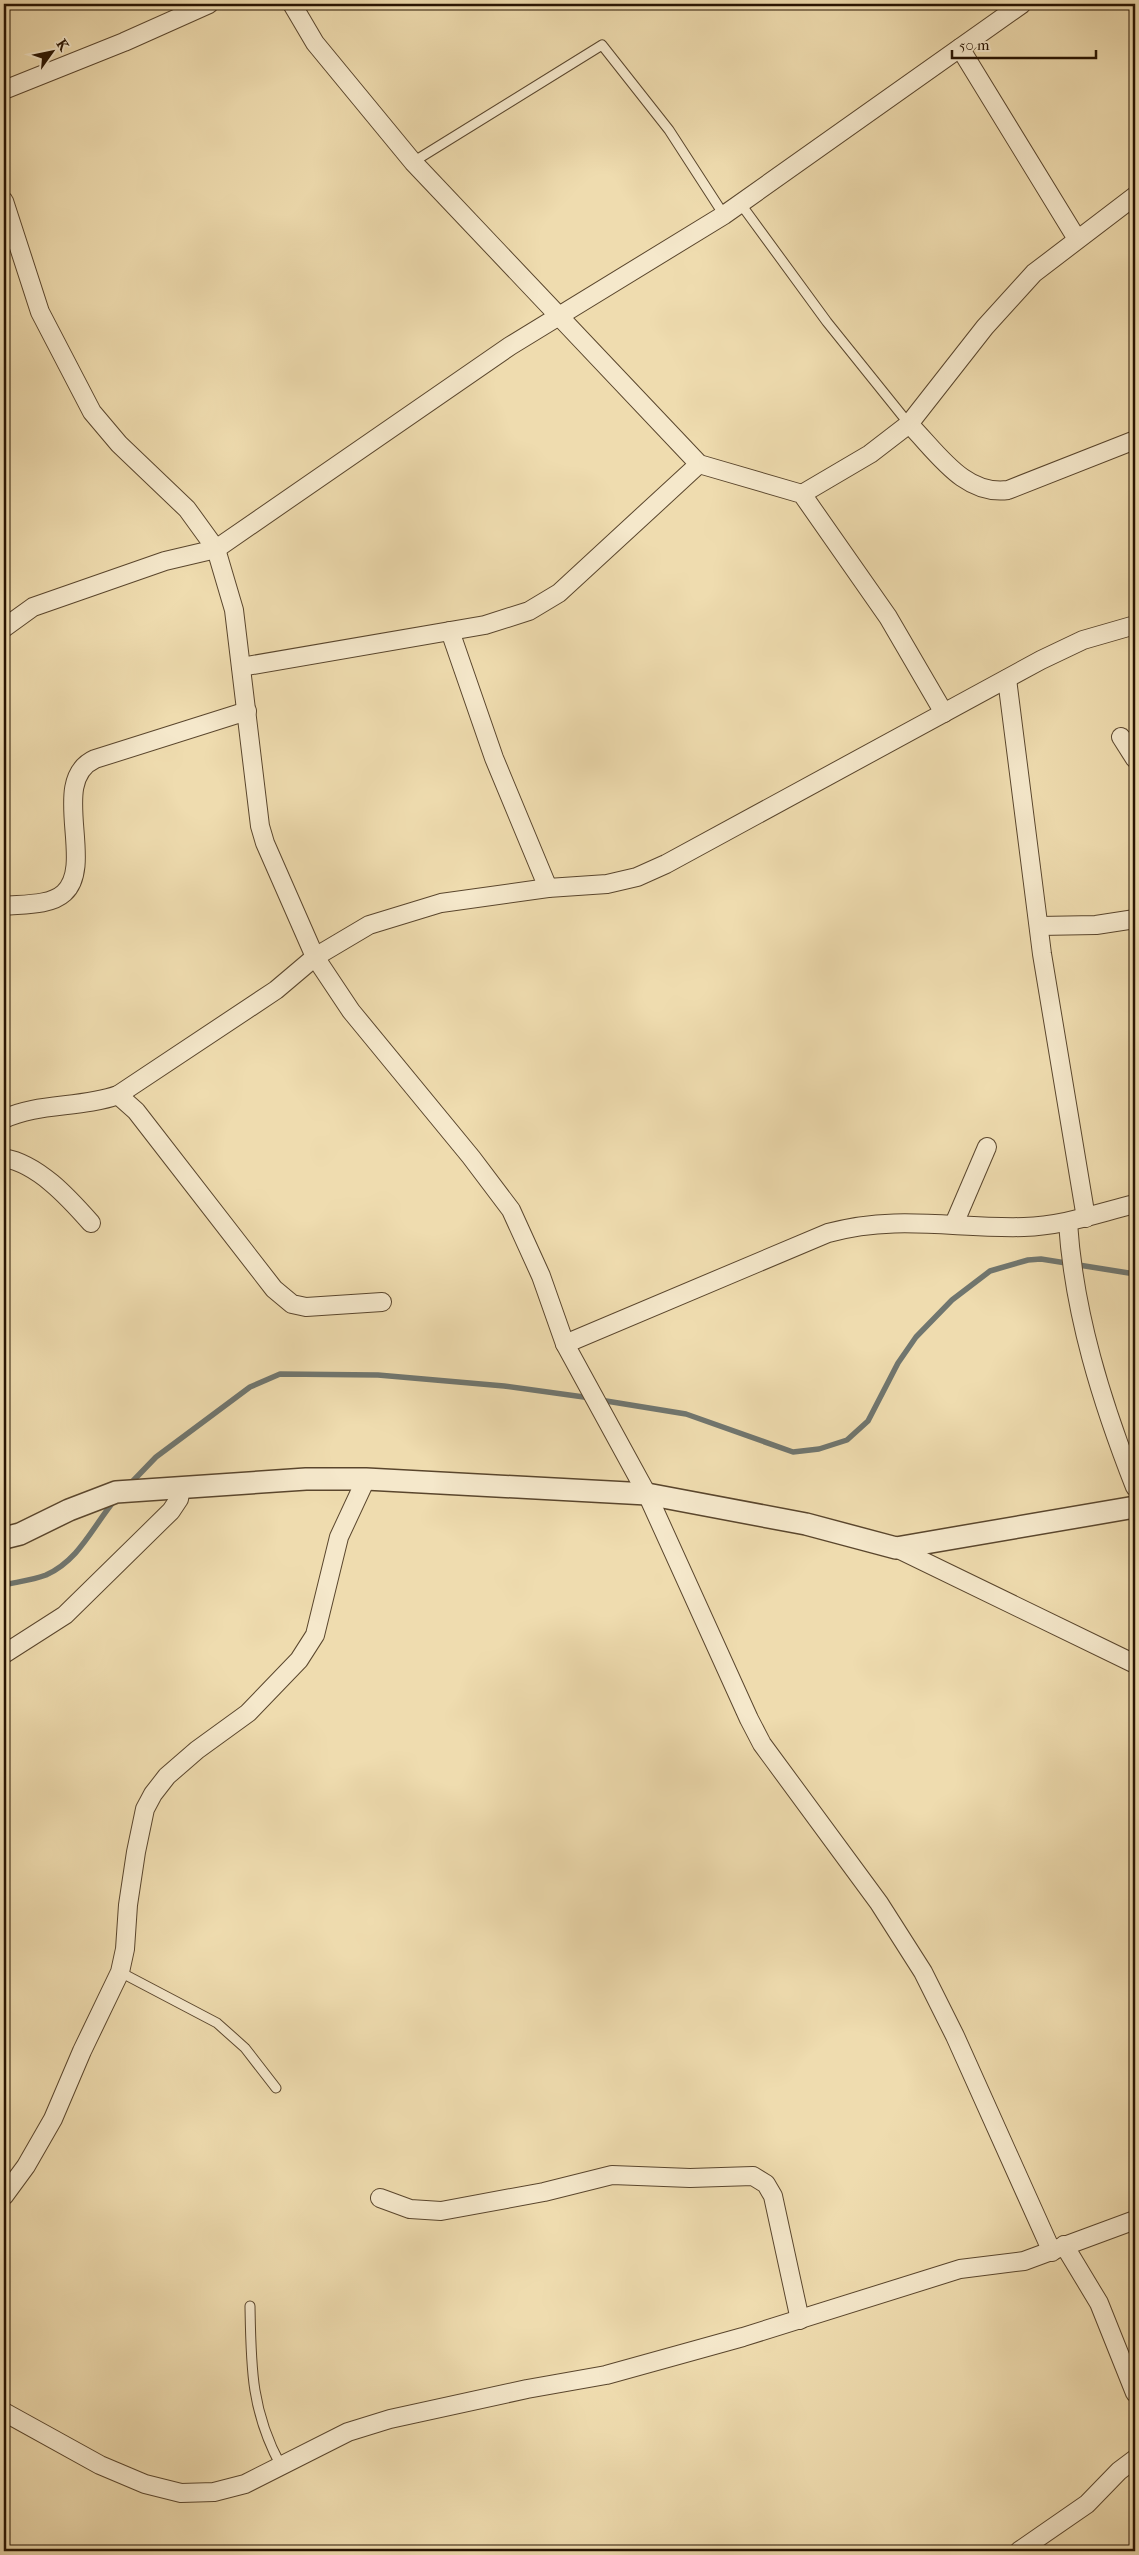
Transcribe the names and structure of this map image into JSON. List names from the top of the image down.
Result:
{
  "scale_bar": "50 m",
  "north": "top right"
}
